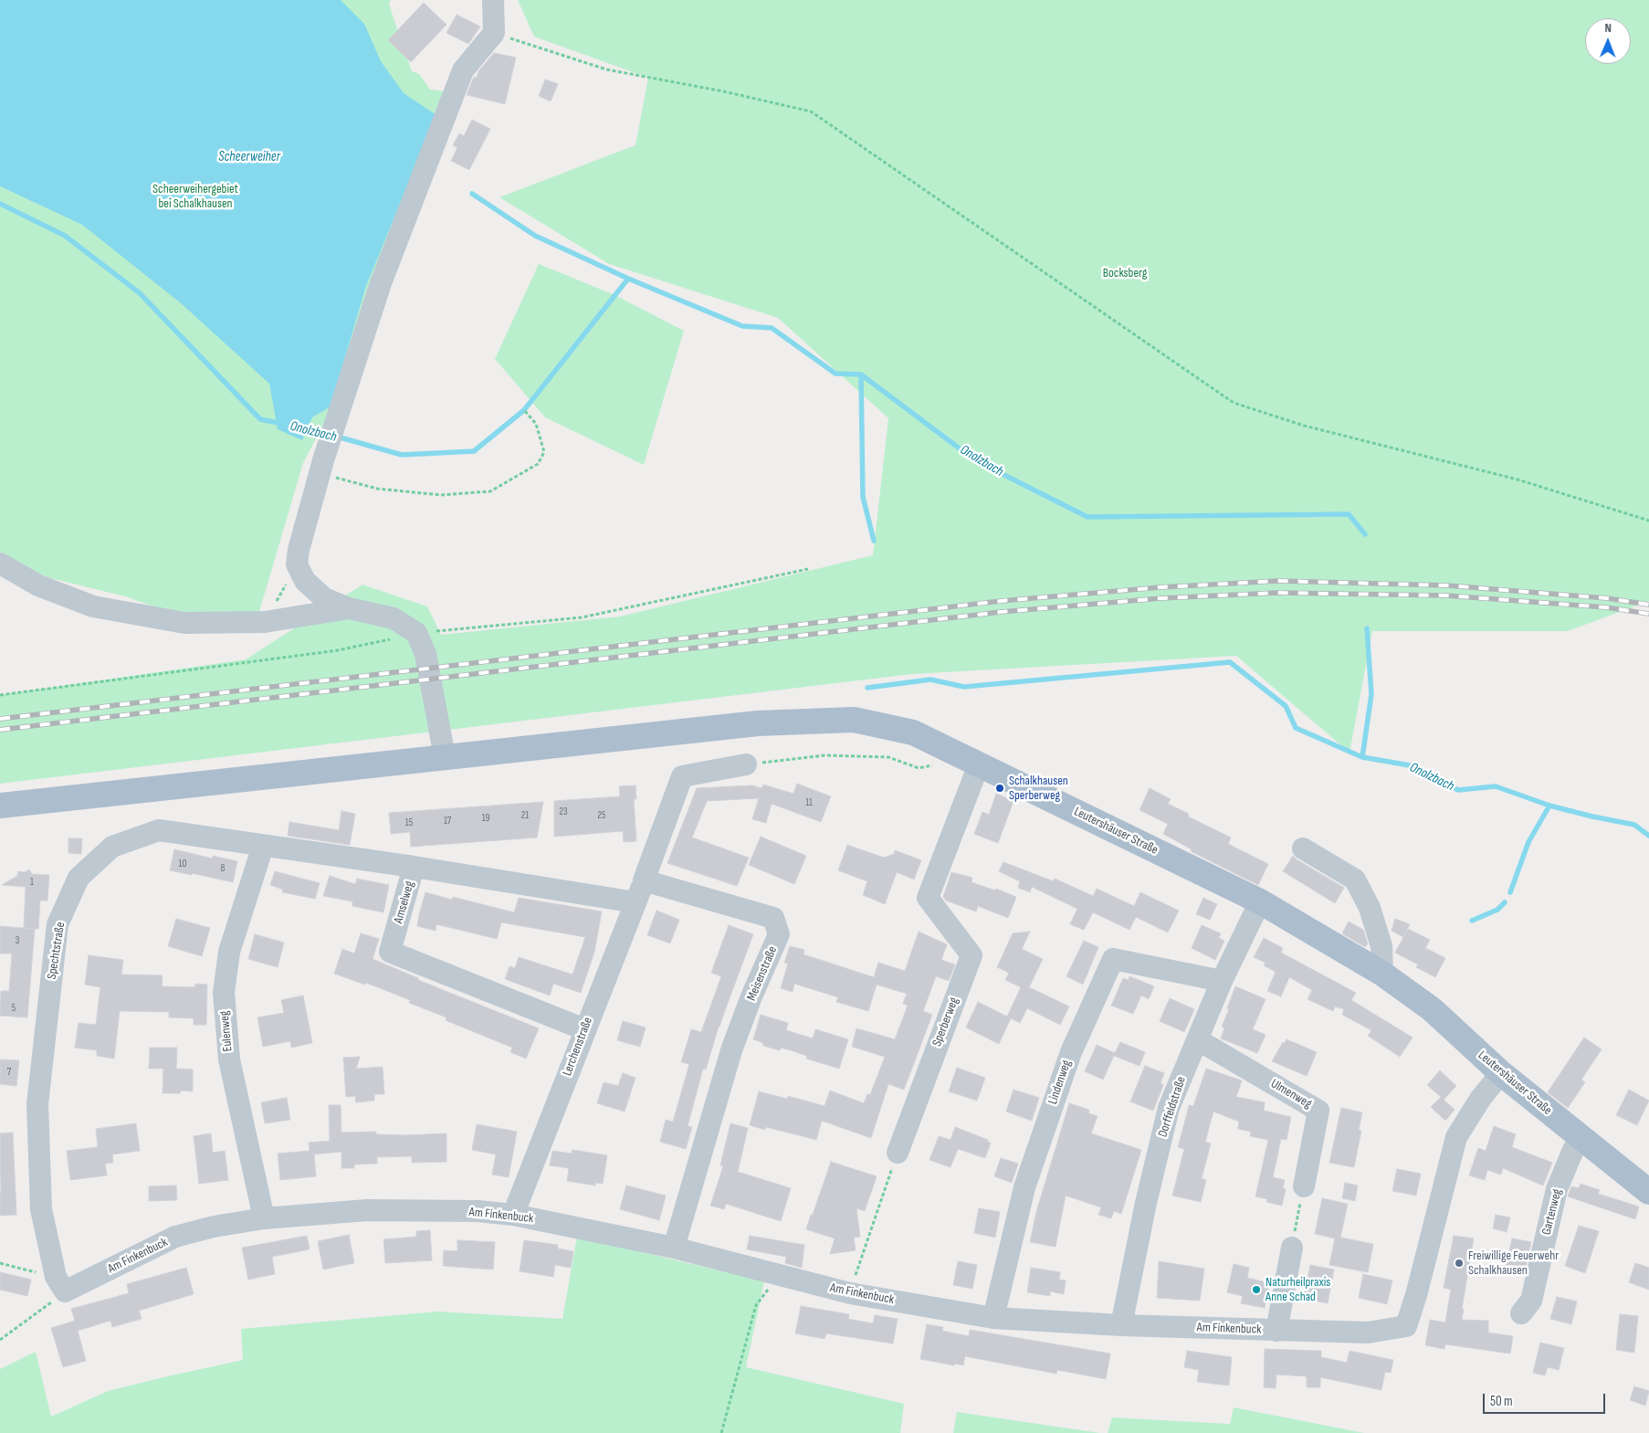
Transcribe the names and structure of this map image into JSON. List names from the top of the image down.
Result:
{
  "streets": {
    "main road": ["Leutershäuser Straße"],
    "street": [
      "Amselweg",
      "Spechtstraße",
      "Meisenstraße",
      "Sperberweg",
      "Eulenweg",
      "Lerchenstraße",
      "Lindenweg",
      "Ulmenweg",
      "Dorffeldstraße",
      "Gartenweg",
      "Am Finkenbuck"
    ]
  },
  "crossings": [
    ["Leutershäuser Straße", "Sperberweg"],
    ["Leutershäuser Straße", "Dorffeldstraße"],
    ["Leutershäuser Straße", "Gartenweg"],
    ["Leutershäuser Straße", "Am Finkenbuck"],
    ["Amselweg", "Spechtstraße"],
    ["Amselweg", "Lerchenstraße"],
    ["Spechtstraße", "Eulenweg"],
    ["Spechtstraße", "Am Finkenbuck"],
    ["Meisenstraße", "Lerchenstraße"],
    ["Meisenstraße", "Am Finkenbuck"],
    ["Eulenweg", "Am Finkenbuck"],
    ["Lerchenstraße", "Am Finkenbuck"],
    ["Lindenweg", "Dorffeldstraße"],
    ["Lindenweg", "Am Finkenbuck"],
    ["Ulmenweg", "Dorffeldstraße"],
    ["Dorffeldstraße", "Am Finkenbuck"]
  ],
  "water": ["Scheerweiher", "Onolzbach"],
  "parks": ["Scheerweihergebiet bei Schalkhausen", "Bocksberg"],
  "places": ["Schalkhausen Sperberweg", "Freiwillige Feuerwehr Schalkhausen", "Naturheilpraxis Anne Schad"],
  "house_numbers": [
    "11",
    "23",
    "21",
    "25",
    "19",
    "17",
    "15",
    "10",
    "8",
    "1",
    "3",
    "5",
    "7"
  ],
  "scale_bar": "50 m",
  "north": "top"
}
